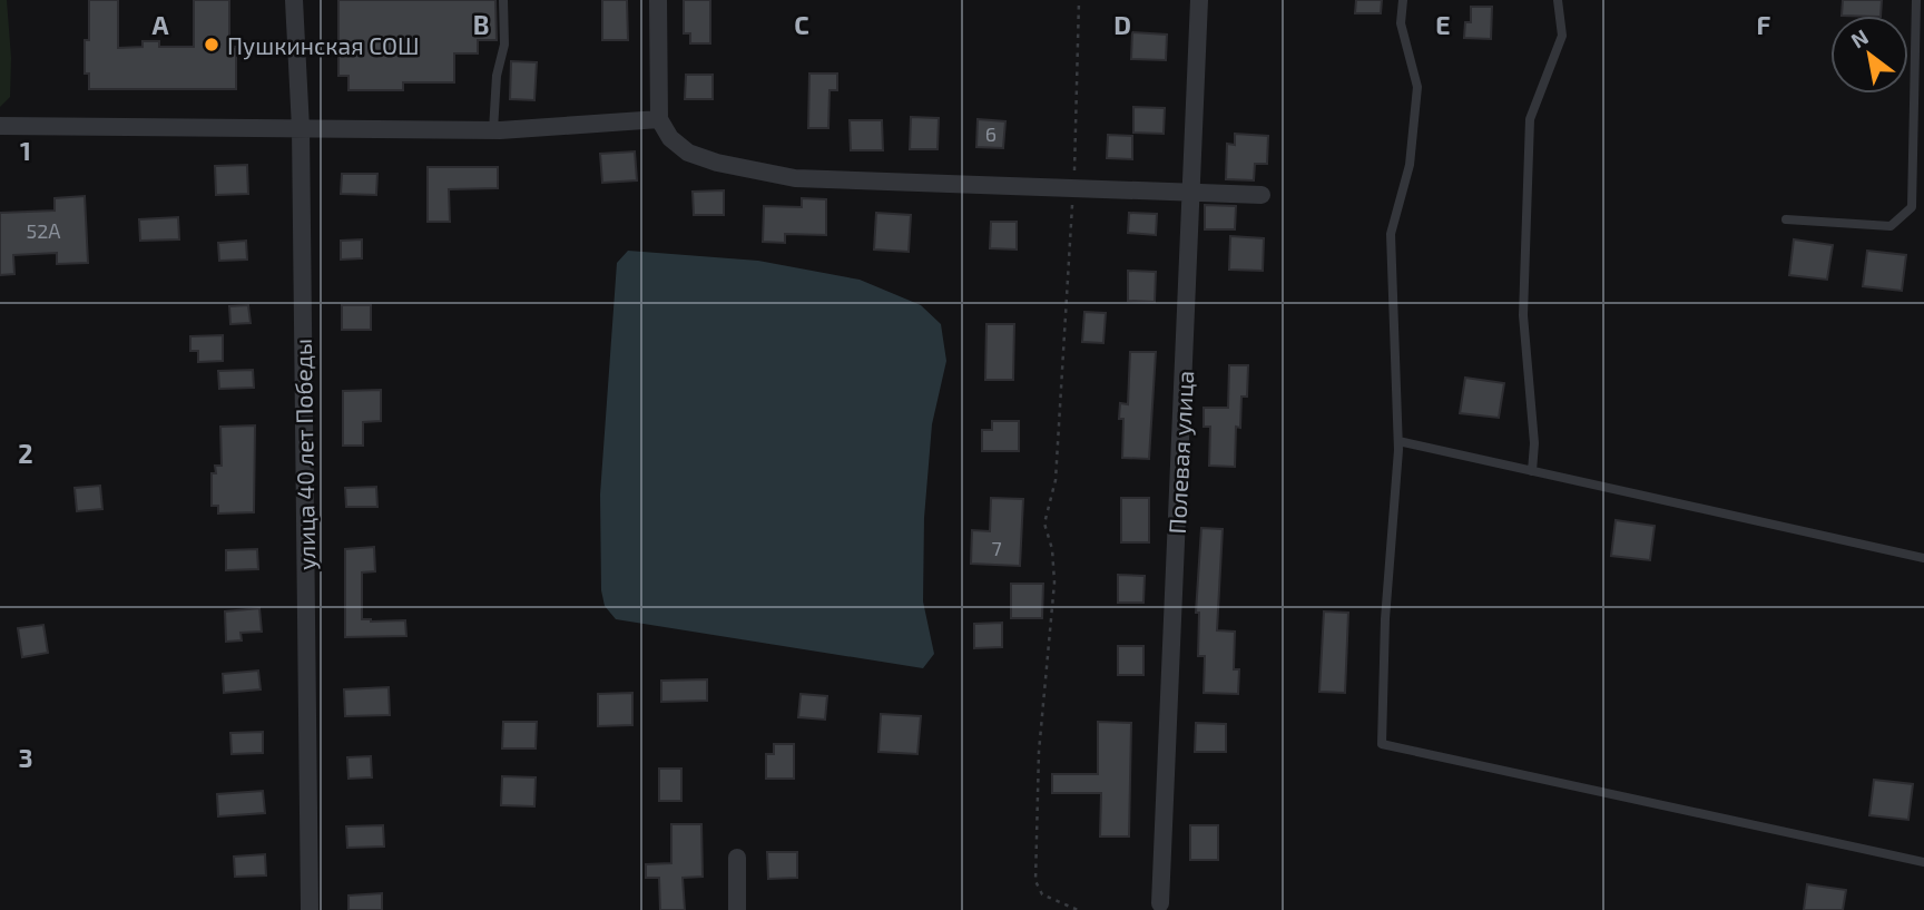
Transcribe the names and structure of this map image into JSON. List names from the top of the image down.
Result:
{
  "streets": {
    "street": ["Полевая улица", "улица 40 лет Победы"]
  },
  "places": ["Пушкинская СОШ"],
  "house_numbers": ["6", "52А", "7"],
  "north": "top left",
  "grid": {
    "columns": [
      "A",
      "B",
      "C",
      "D",
      "E",
      "F"
    ],
    "rows": ["1", "2", "3"]
  }
}
